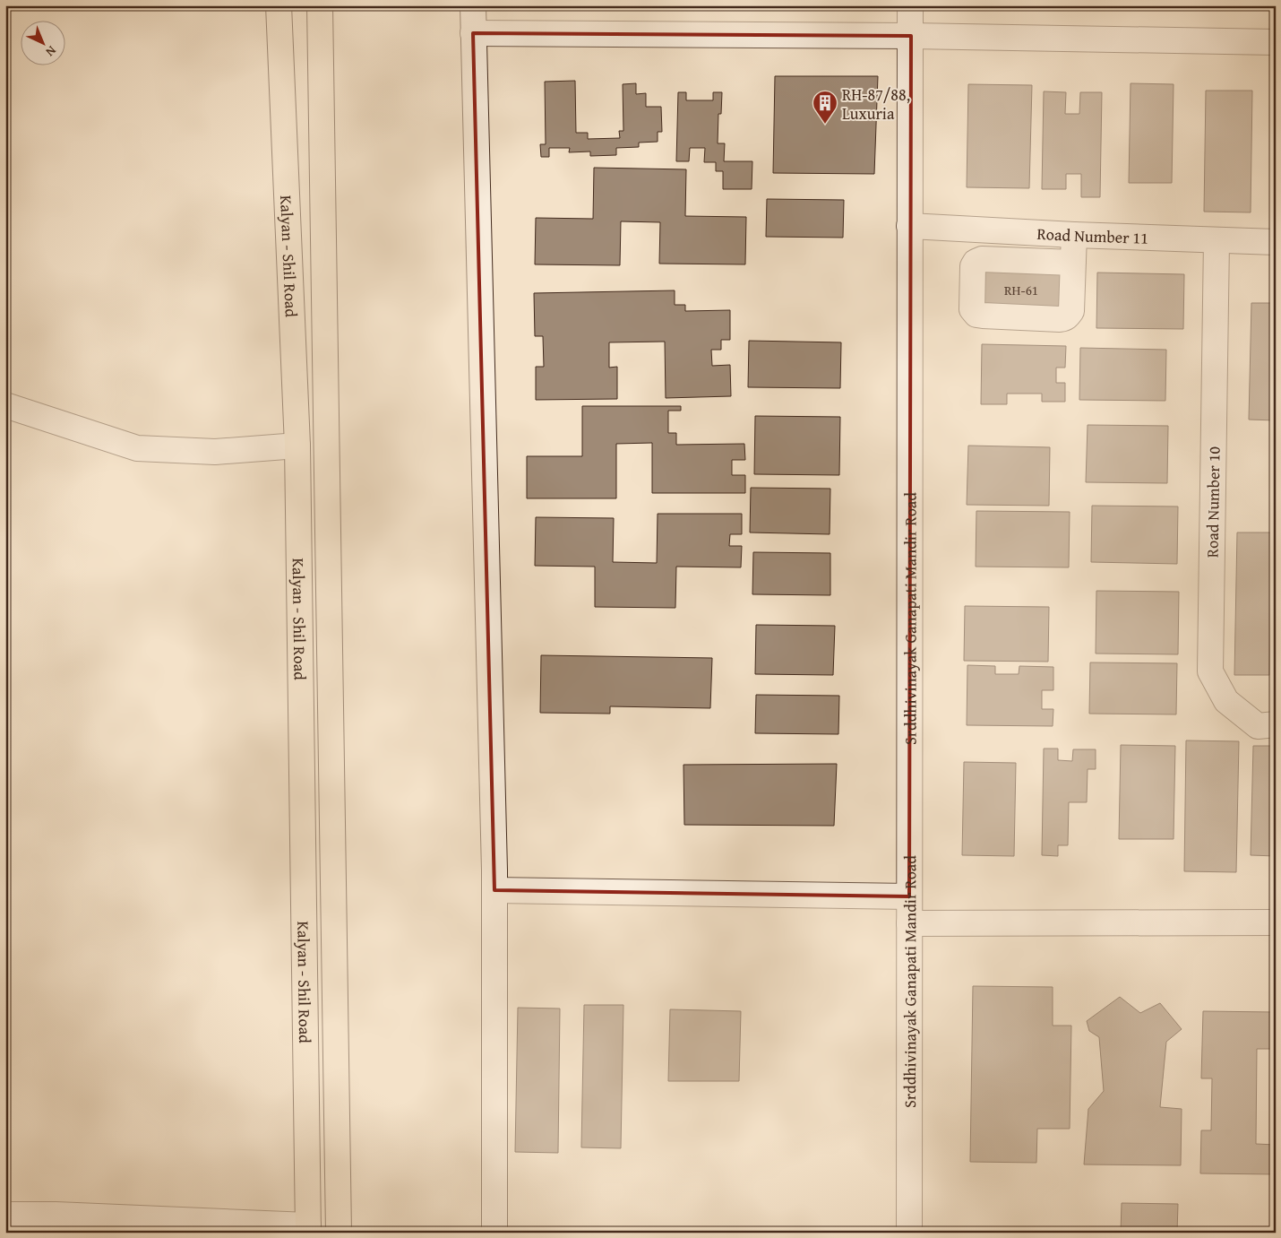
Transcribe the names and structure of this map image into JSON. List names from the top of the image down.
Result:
{
  "streets": {
    "main road": ["Kalyan - Shil Road"],
    "street": ["Road Number 11", "Road Number 10", "Srddhivinayak Ganapati Mandir Road"]
  },
  "crossings": [
    ["Road Number 11", "Road Number 10"],
    ["Road Number 11", "Srddhivinayak Ganapati Mandir Road"]
  ],
  "places": {
    "building": ["RH-87/88, Luxuria"]
  },
  "house_numbers": ["RH-61"],
  "north": "bottom right"
}
